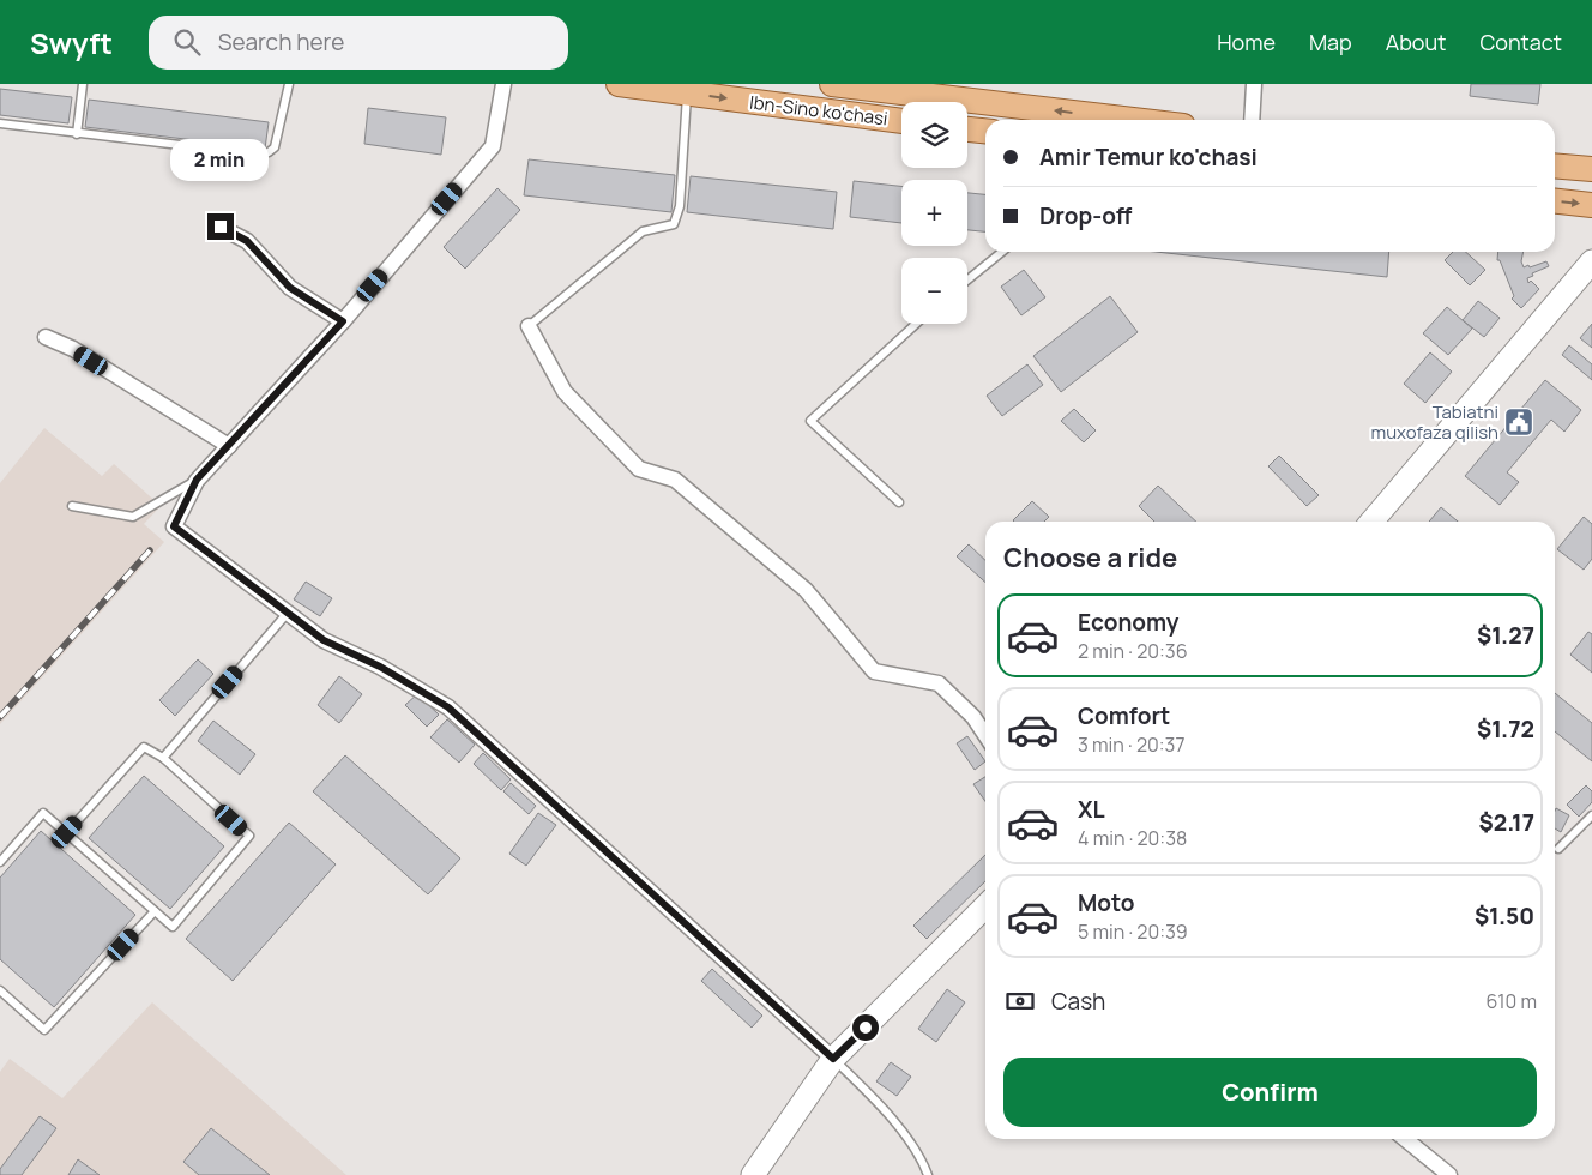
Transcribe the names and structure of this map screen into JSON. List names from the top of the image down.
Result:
{
  "streets": {
    "main road": ["Ibn-Sino ko'chasi"]
  },
  "places": {
    "public building": ["Tabiatni muxofaza qilish"]
  },
  "page": {
    "header": "Swyft",
    "search": "Search here",
    "nav": [
      "Home",
      "Map",
      "About",
      "Contact"
    ],
    "map_buttons": ["+", "−"],
    "banner": ["Amir Temur ko'chasi", "Drop-off"],
    "bubble": "2 min",
    "heading": "Choose a ride",
    "list": [
      {
        "name": "Economy",
        "note": "2 min · 20:36",
        "value": "$1.27"
      },
      {
        "name": "Comfort",
        "note": "3 min · 20:37",
        "value": "$1.72"
      },
      {
        "name": "XL",
        "note": "4 min · 20:38",
        "value": "$2.17"
      },
      {
        "name": "Moto",
        "note": "5 min · 20:39",
        "value": "$1.50"
      }
    ],
    "pay": ["Cash", "610 m"],
    "buttons": "Confirm"
  }
}
